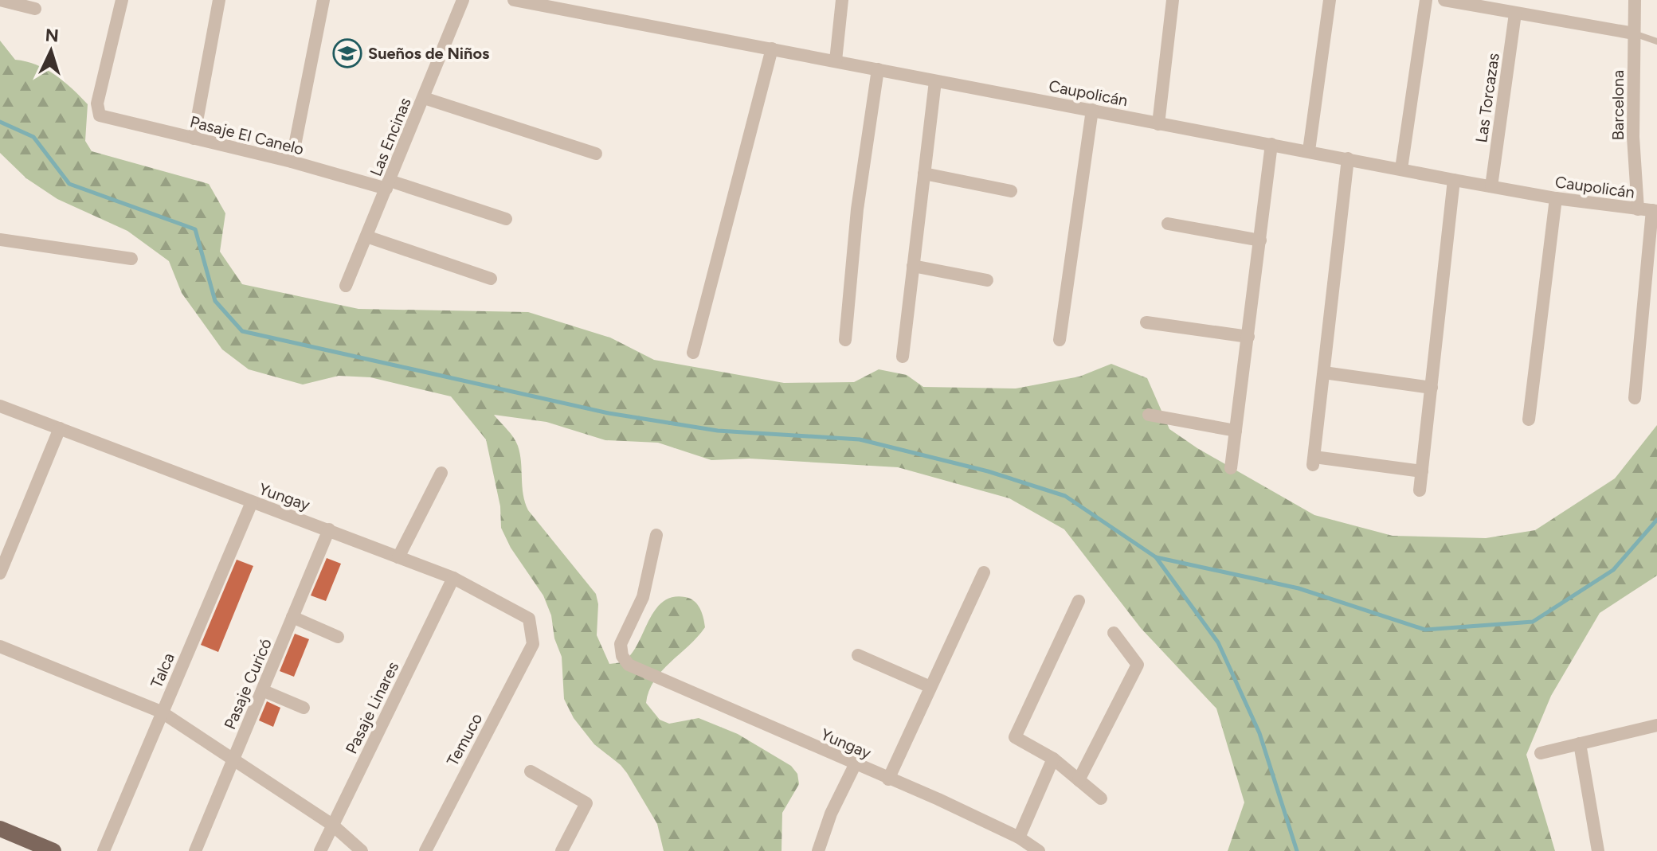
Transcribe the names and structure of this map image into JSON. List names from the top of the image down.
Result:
{
  "streets": {
    "street": [
      "Caupolicán",
      "Las Torcazas",
      "Barcelona",
      "Pasaje El Canelo",
      "Las Encinas",
      "Yungay",
      "Talca",
      "Pasaje Curicó",
      "Pasaje Linares",
      "Temuco"
    ]
  },
  "crossings": [
    ["Caupolicán", "Las Torcazas"],
    ["Caupolicán", "Barcelona"],
    ["Pasaje El Canelo", "Las Encinas"],
    ["Yungay", "Talca"],
    ["Yungay", "Pasaje Curicó"],
    ["Yungay", "Pasaje Linares"],
    ["Yungay", "Temuco"]
  ],
  "places": {
    "school or university": ["Sueños de Niños"]
  },
  "north": "top"
}
